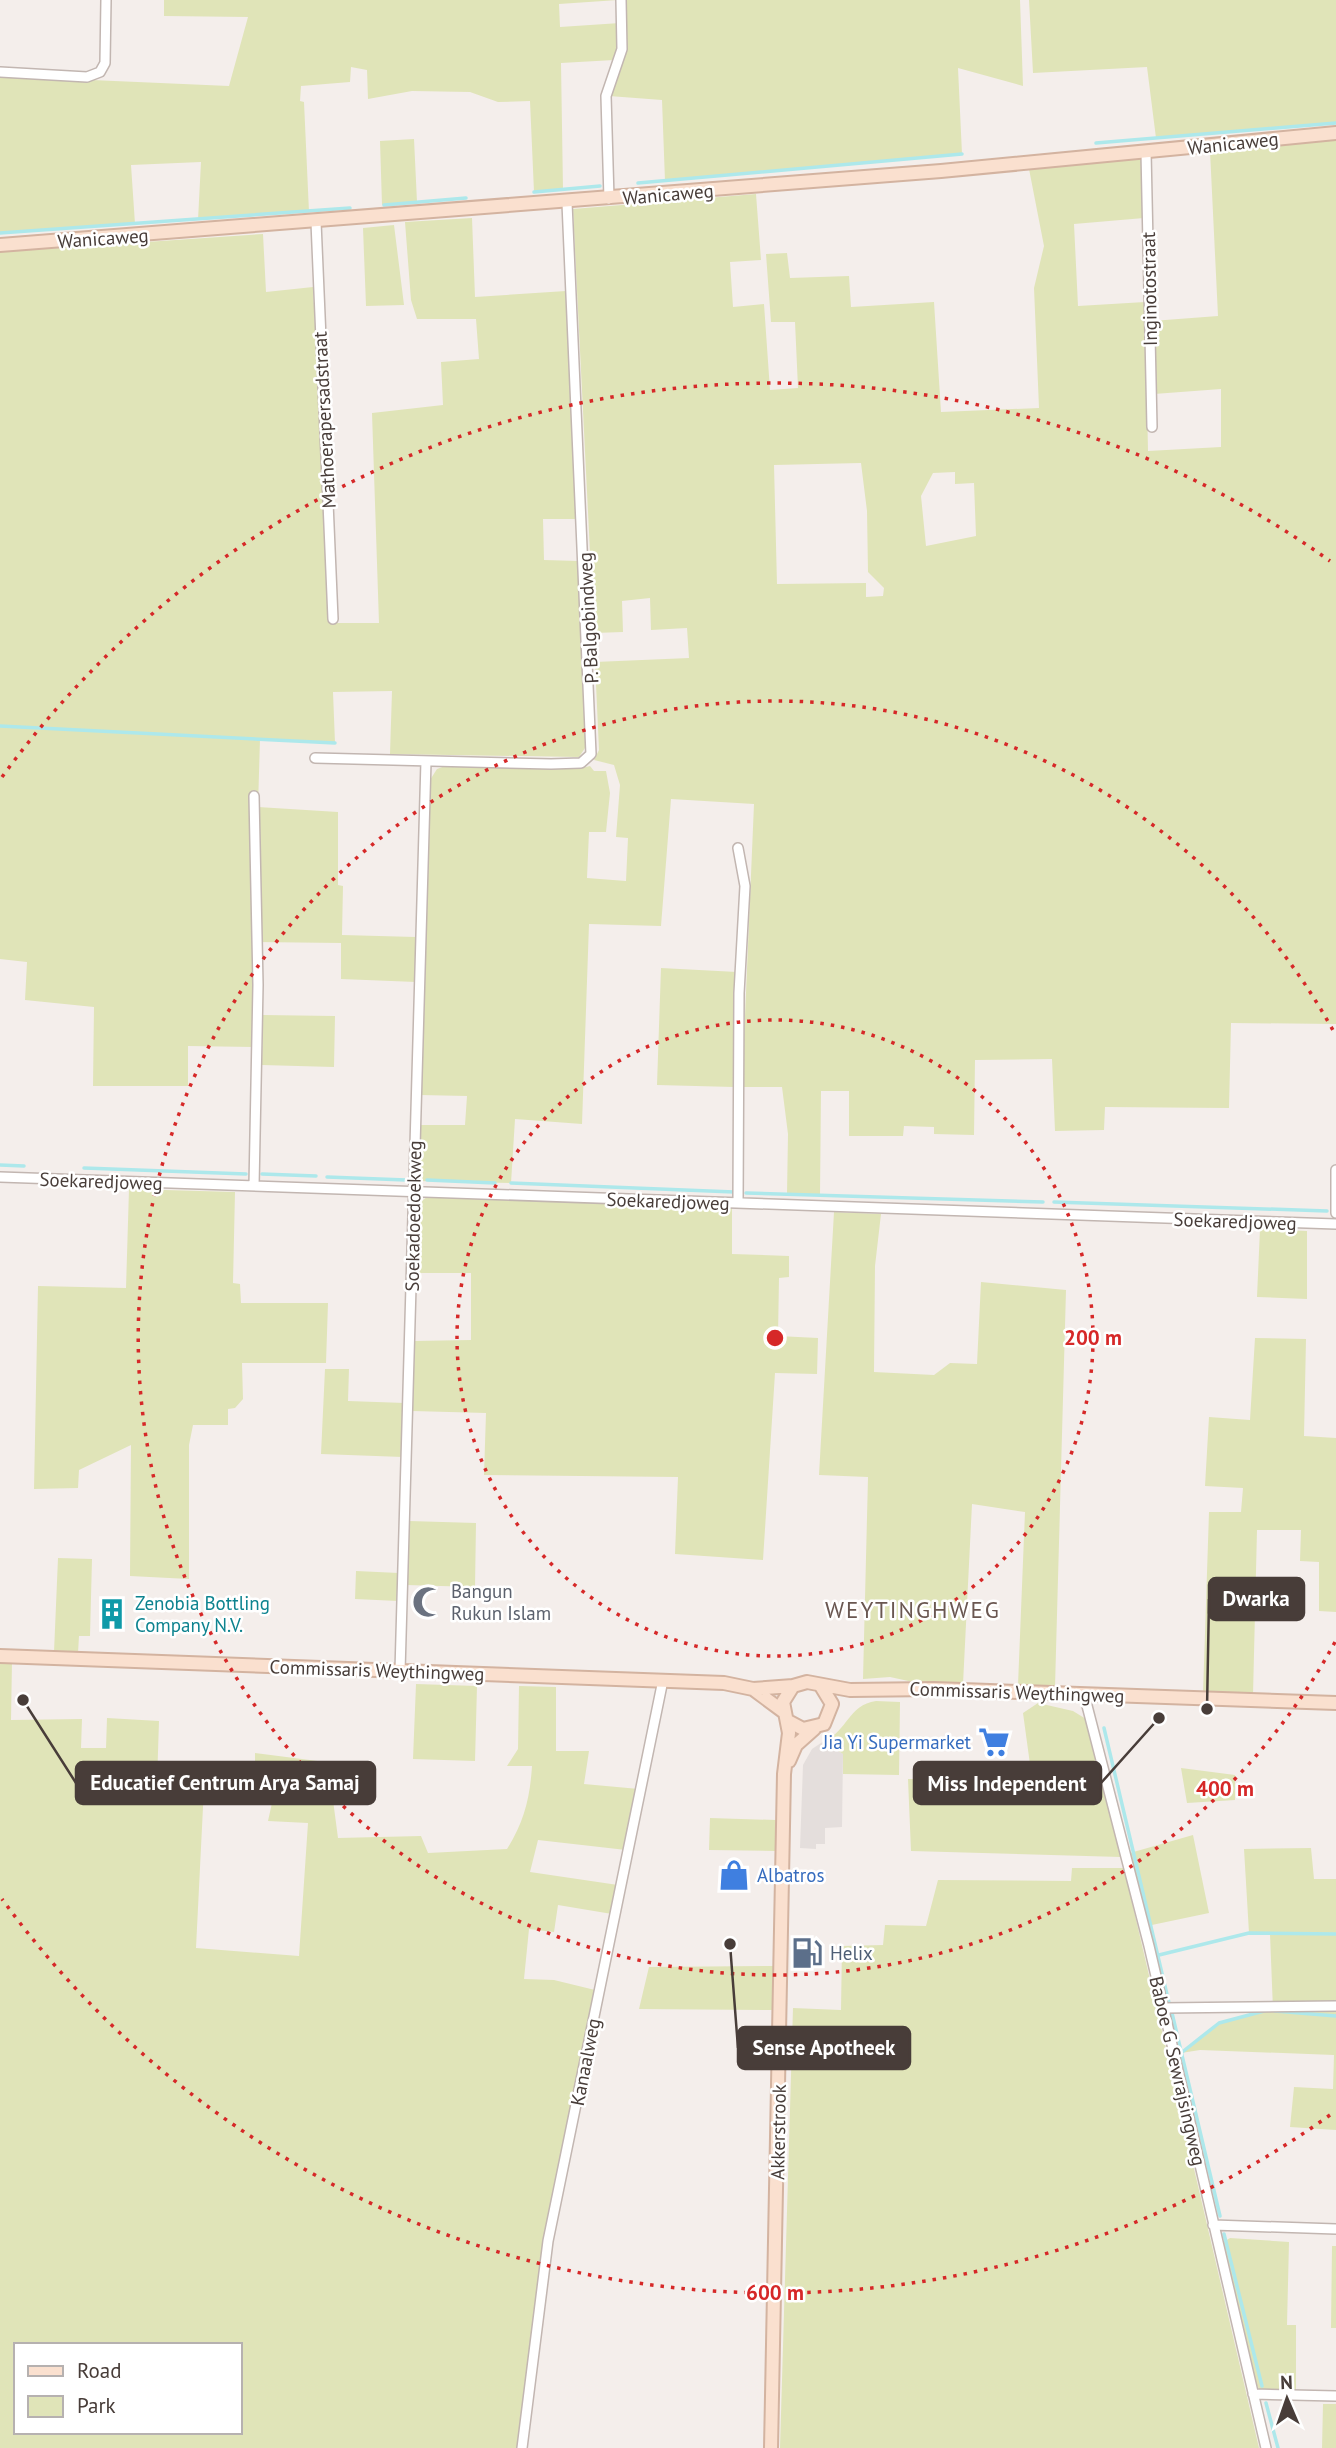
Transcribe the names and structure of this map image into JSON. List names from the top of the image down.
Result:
{
  "streets": {
    "street": [
      "Wanicaweg",
      "Inginotostraat",
      "Mathoerapersadstraat",
      "P. Balgobindweg",
      "Soekaredjoweg",
      "Soekadoedoekweg",
      "Commissaris Weythingweg",
      "Kanaalweg",
      "Baboe G Sewrajsingweg",
      "Akkerstrook"
    ]
  },
  "crossings": [
    ["Wanicaweg", "Inginotostraat"],
    ["Wanicaweg", "Mathoerapersadstraat"],
    ["Wanicaweg", "P. Balgobindweg"],
    ["P. Balgobindweg", "Soekadoedoekweg"],
    ["Soekaredjoweg", "Soekadoedoekweg"],
    ["Soekadoedoekweg", "Commissaris Weythingweg"],
    ["Commissaris Weythingweg", "Kanaalweg"],
    ["Commissaris Weythingweg", "Baboe G Sewrajsingweg"],
    ["Commissaris Weythingweg", "Akkerstrook"]
  ],
  "districts": ["WEYTINGHWEG"],
  "places": {
    "mosque": ["Bangun Rukun Islam"],
    "building": ["Zenobia Bottling Company N.V."],
    "other": [
      "Educatief Centrum Arya Samaj",
      "Dwarka",
      "Miss Independent",
      "Sense Apotheek"
    ],
    "supermarket": ["Jia Yi Supermarket"],
    "shop": ["Albatros"],
    "fuel station": ["Helix"]
  },
  "legend": ["Road", "Park"],
  "north": "top",
  "rings": ["200 m", "400 m", "600 m"]
}
